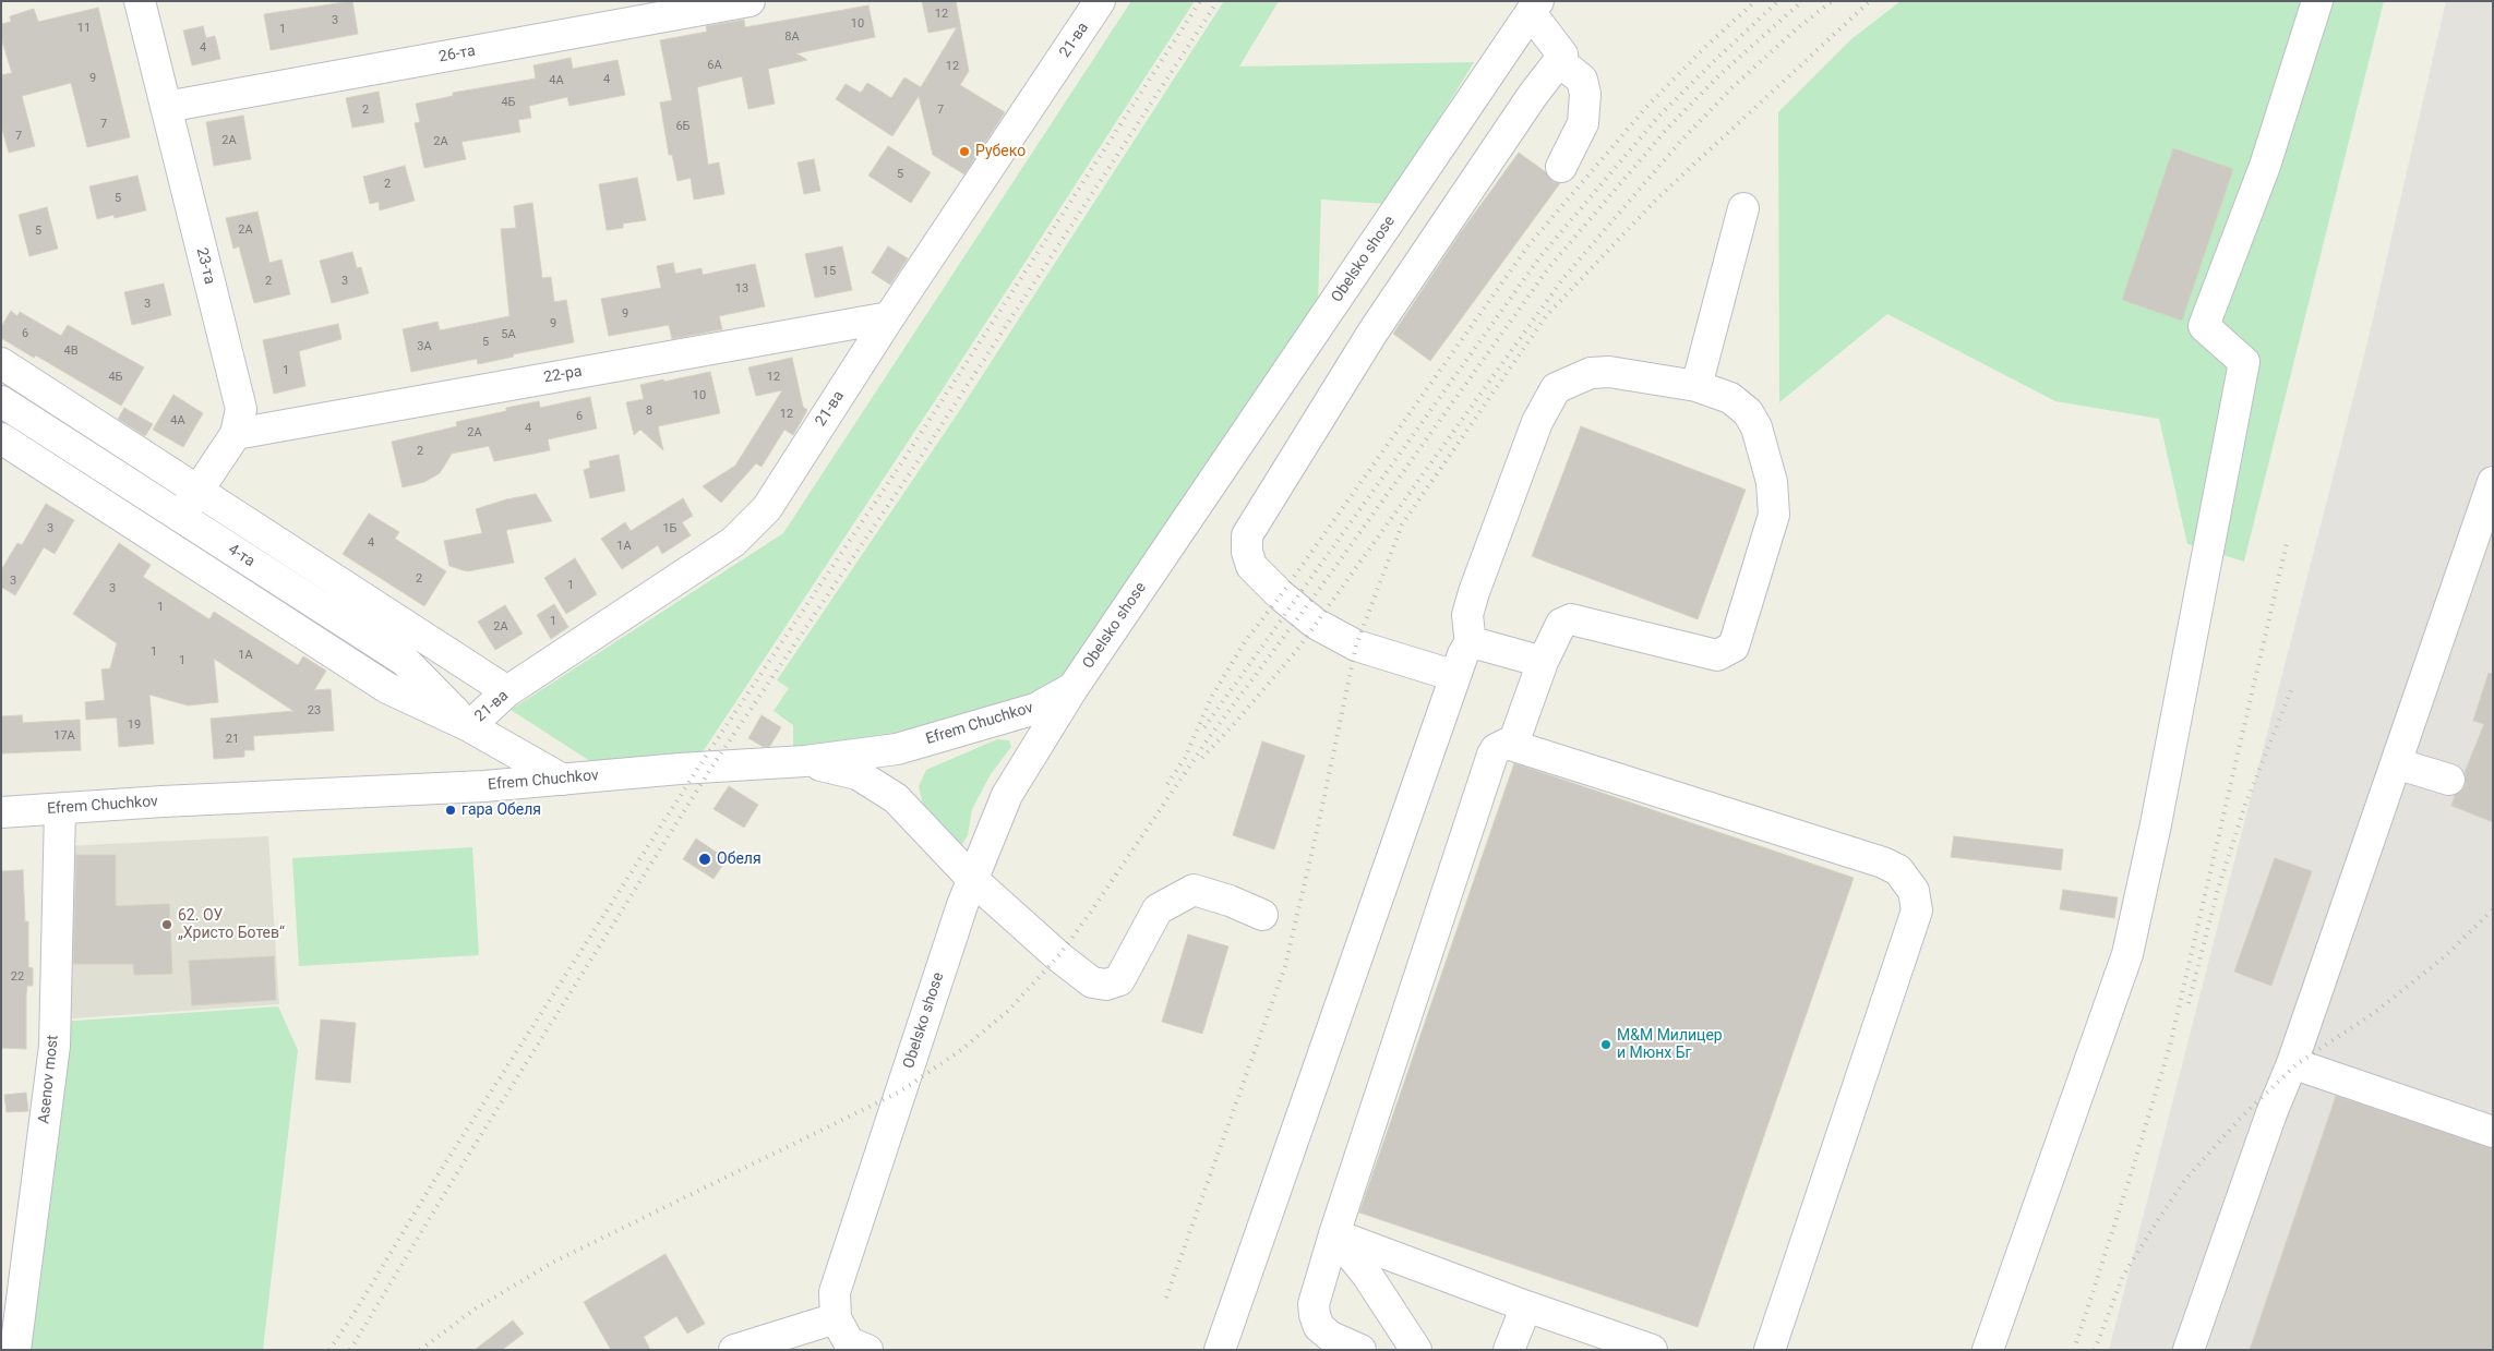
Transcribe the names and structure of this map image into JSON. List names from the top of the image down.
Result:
{
  "streets": {
    "street": [
      "21-ва",
      "26-та",
      "Obelsko shose",
      "23-та",
      "22-ра",
      "4-та",
      "Efrem Chuchkov",
      "Asenov most"
    ]
  },
  "crossings": [
    ["21-ва", "22-ра"],
    ["21-ва", "4-та"],
    ["26-та", "23-та"],
    ["Obelsko shose", "Efrem Chuchkov"],
    ["23-та", "22-ра"],
    ["23-та", "4-та"],
    ["4-та", "Efrem Chuchkov"],
    ["Efrem Chuchkov", "Asenov most"]
  ],
  "places": [
    "Рубеко",
    "гара Обеля",
    "Обеля",
    "62. ОУ „Христо Ботев“",
    "М&M Mилицер и Мюнх Бг"
  ],
  "house_numbers": [
    "12",
    "3",
    "10",
    "11",
    "1",
    "8А",
    "4",
    "6А",
    "12",
    "9",
    "4",
    "4А",
    "4Б",
    "2",
    "7",
    "7",
    "6Б",
    "7",
    "2А",
    "2А",
    "5",
    "2",
    "5",
    "2А",
    "5",
    "15",
    "2",
    "3",
    "13",
    "3",
    "9",
    "9",
    "6",
    "5А",
    "5",
    "3А",
    "4В",
    "1",
    "4Б",
    "12",
    "10",
    "8",
    "12",
    "6",
    "4А",
    "4",
    "2А",
    "2",
    "3",
    "1Б",
    "4",
    "1А",
    "2",
    "3",
    "1",
    "3",
    "1",
    "1",
    "2А",
    "1",
    "1А",
    "1",
    "23",
    "19",
    "17А",
    "21",
    "22"
  ]
}
